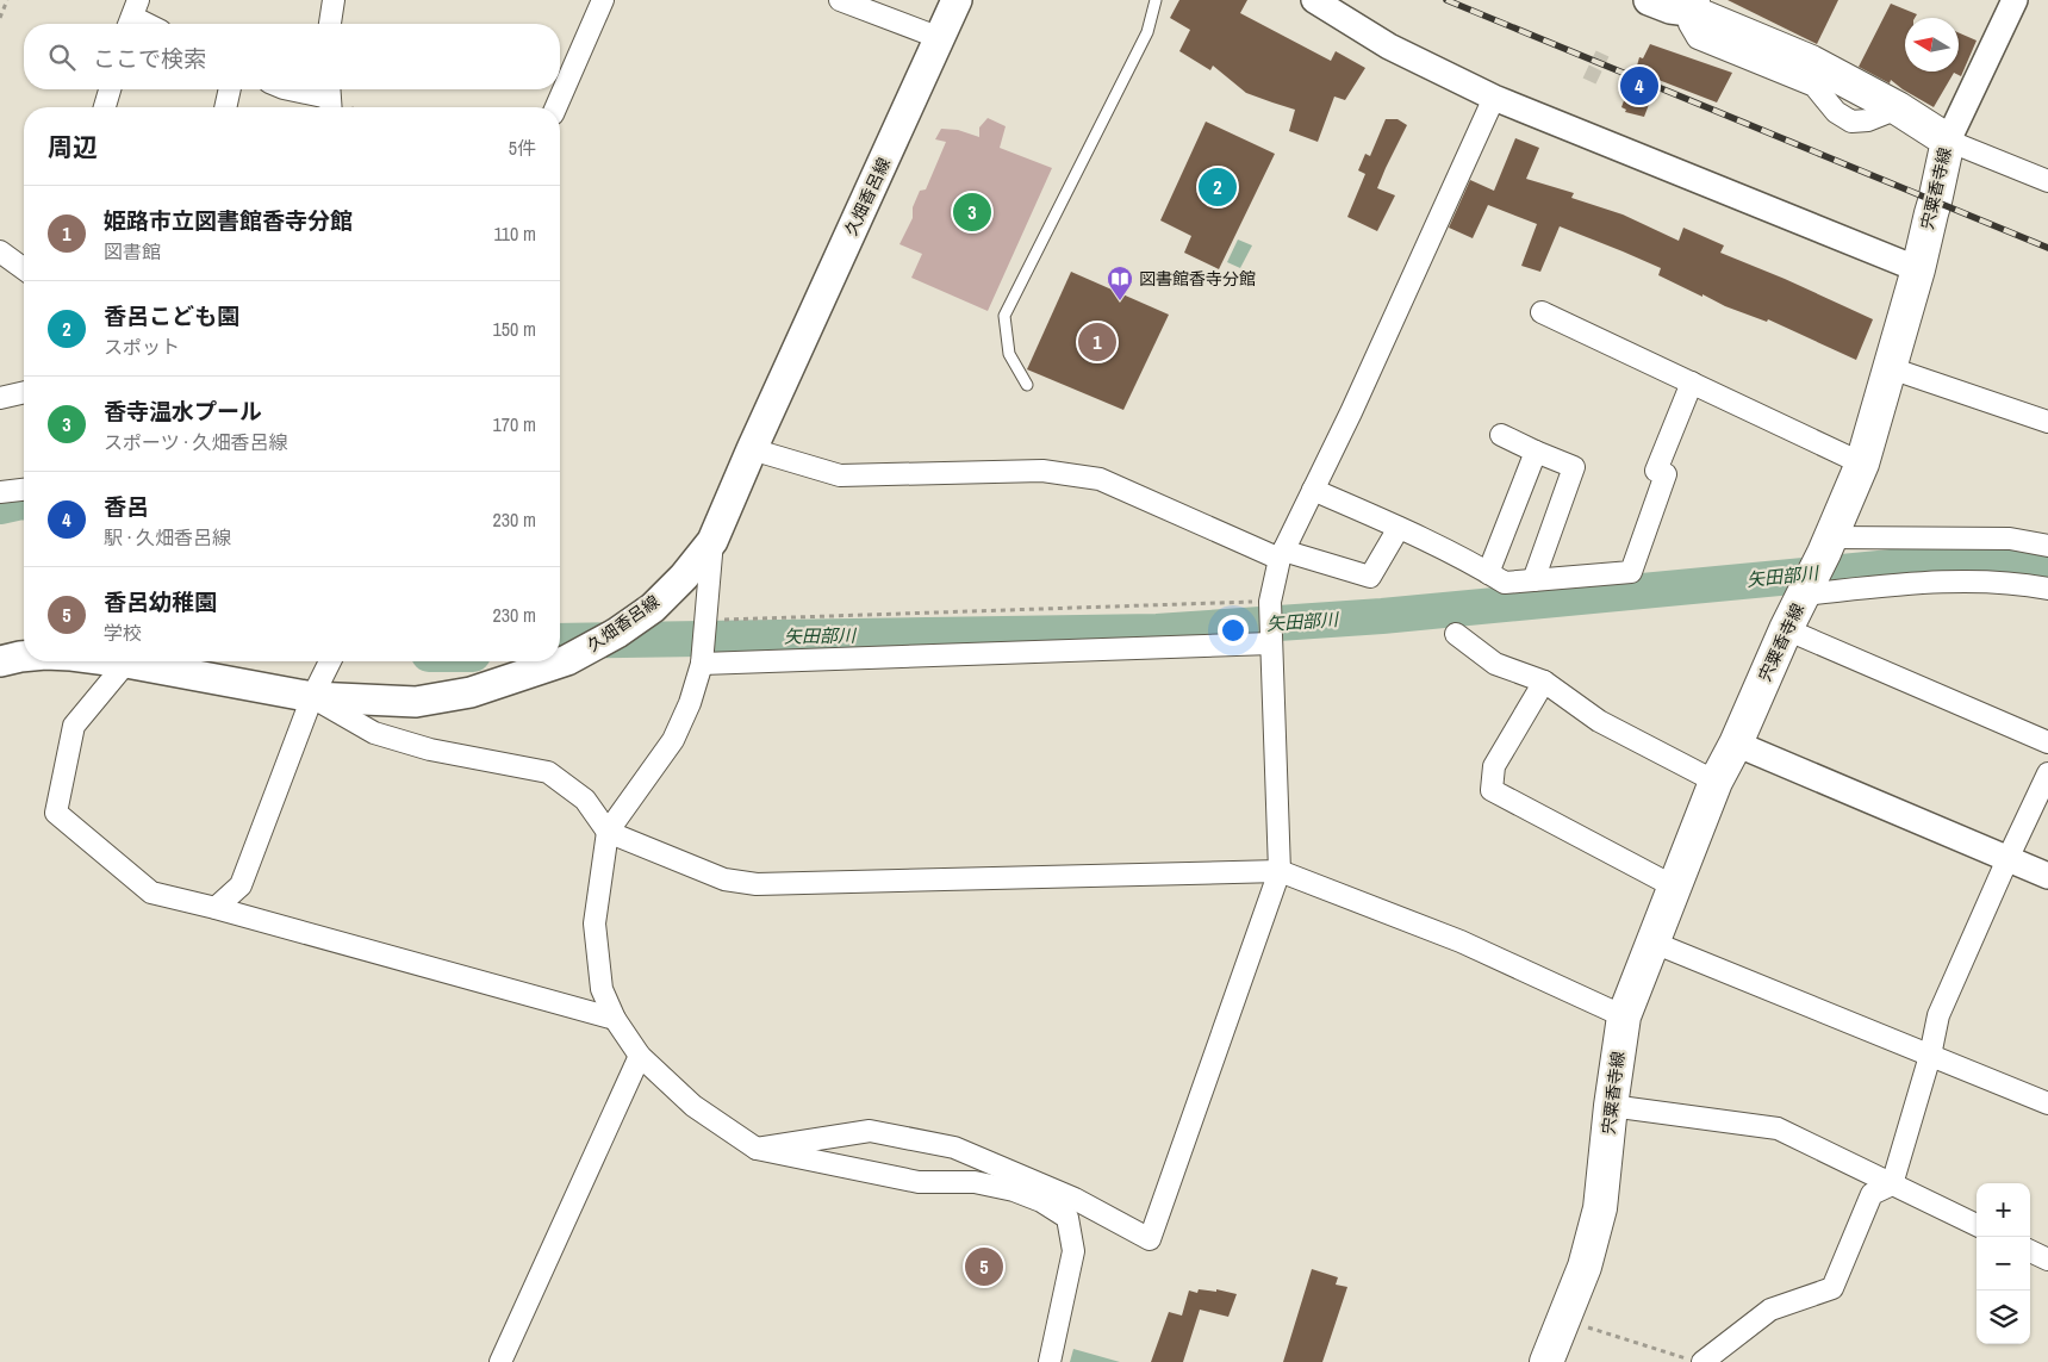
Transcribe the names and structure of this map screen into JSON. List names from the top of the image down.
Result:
{
  "streets": {
    "main road": ["宍粟香寺線", "久畑香呂線"]
  },
  "water": ["矢田部川"],
  "places": {
    "library": ["図書館香寺分館"]
  },
  "north": "left",
  "page": {
    "search": "ここで検索",
    "pins": [
      "4",
      "2",
      "3",
      "1",
      "5"
    ],
    "heading": ["周辺", "5件"],
    "list": [
      {
        "mark": "1",
        "name": "姫路市立図書館香寺分館",
        "note": "図書館",
        "value": "110 m"
      },
      {
        "mark": "2",
        "name": "香呂こども園",
        "note": "スポット",
        "value": "150 m"
      },
      {
        "mark": "3",
        "name": "香寺温水プール",
        "note": "スポーツ · 久畑香呂線",
        "value": "170 m"
      },
      {
        "mark": "4",
        "name": "香呂",
        "note": "駅 · 久畑香呂線",
        "value": "230 m"
      },
      {
        "mark": "5",
        "name": "香呂幼稚園",
        "note": "学校",
        "value": "230 m"
      }
    ],
    "map_buttons": ["+", "−"]
  }
}
